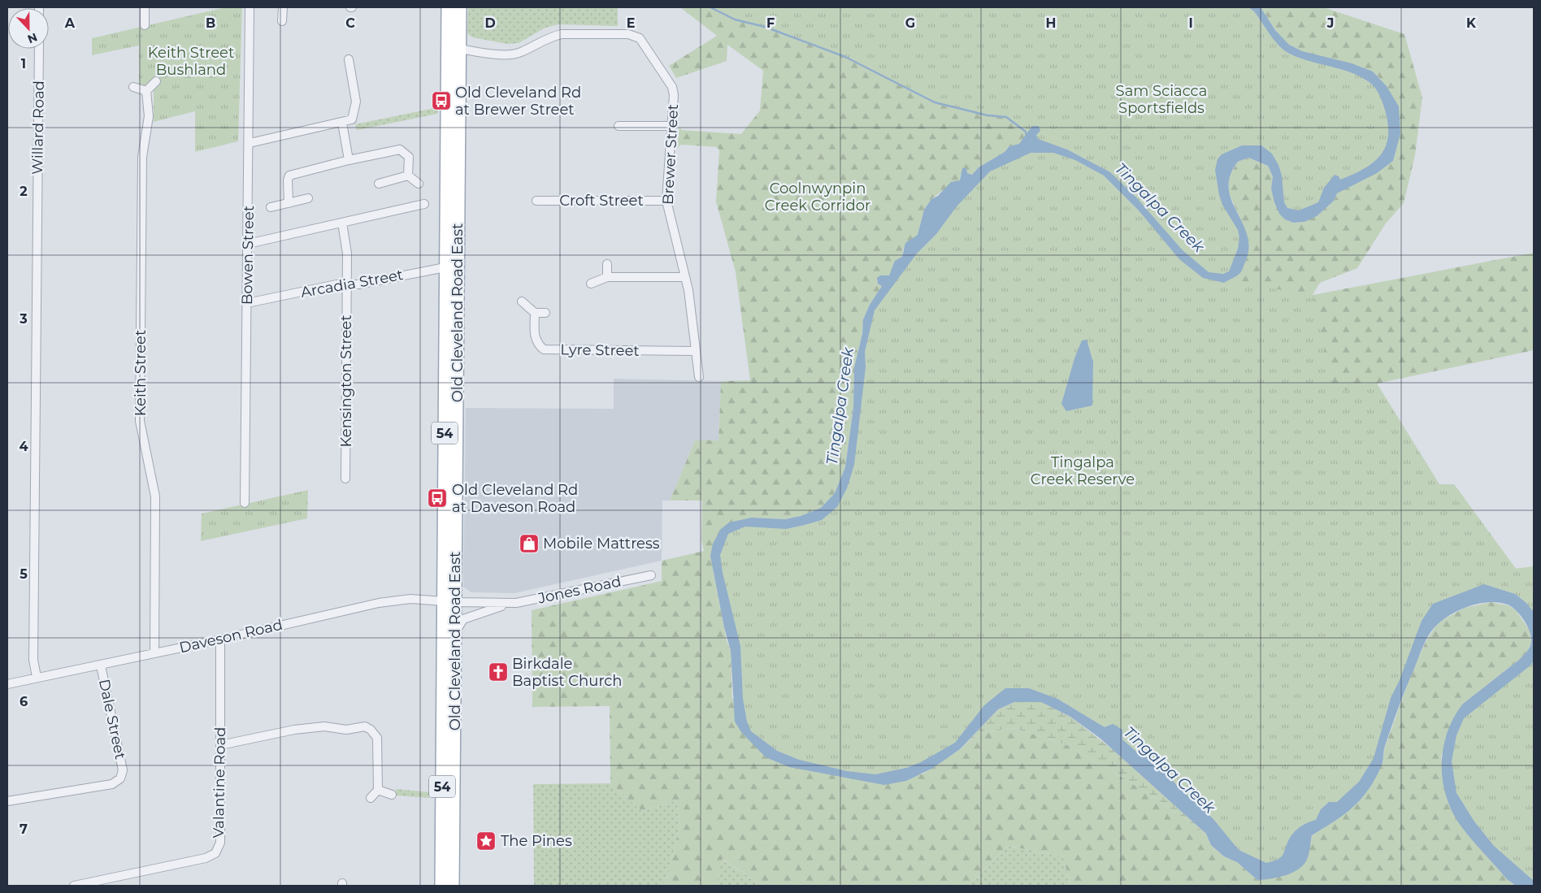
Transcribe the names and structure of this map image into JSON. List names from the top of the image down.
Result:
{
  "streets": {
    "main road": ["Old Cleveland Road East", "54"],
    "street": [
      "Willard Road",
      "Brewer Street",
      "Croft Street",
      "Bowen Street",
      "Arcadia Street",
      "Lyre Street",
      "Keith Street",
      "Kensington Street",
      "Jones Road",
      "Daveson Road",
      "Dale Street",
      "Valantine Road"
    ]
  },
  "crossings": [
    ["Willard Road", "Daveson Road"],
    ["Brewer Street", "Croft Street"],
    ["Brewer Street", "Old Cleveland Road East"],
    ["Brewer Street", "Lyre Street"],
    ["Bowen Street", "Arcadia Street"],
    ["Arcadia Street", "Old Cleveland Road East"],
    ["Arcadia Street", "Kensington Street"],
    ["Old Cleveland Road East", "Jones Road"],
    ["Old Cleveland Road East", "Daveson Road"],
    ["Keith Street", "Daveson Road"],
    ["Jones Road", "Daveson Road"],
    ["Daveson Road", "Dale Street"],
    ["Daveson Road", "Valantine Road"]
  ],
  "water": ["Tingalpa Creek"],
  "parks": [
    "Keith Street Bushland",
    "Sam Sciacca Sportsfields",
    "Coolnwynpin Creek Corridor",
    "Tingalpa Creek Reserve"
  ],
  "places": {
    "bus stop": ["Old Cleveland Rd at Brewer Street", "Old Cleveland Rd at Daveson Road"],
    "shop": ["Mobile Mattress"],
    "church": ["Birkdale Baptist Church"],
    "place": ["The Pines"]
  },
  "north": "bottom",
  "grid": {
    "columns": [
      "A",
      "B",
      "C",
      "D",
      "E",
      "F",
      "G",
      "H",
      "I",
      "J",
      "K"
    ],
    "rows": [
      "1",
      "2",
      "3",
      "4",
      "5",
      "6",
      "7"
    ]
  }
}
